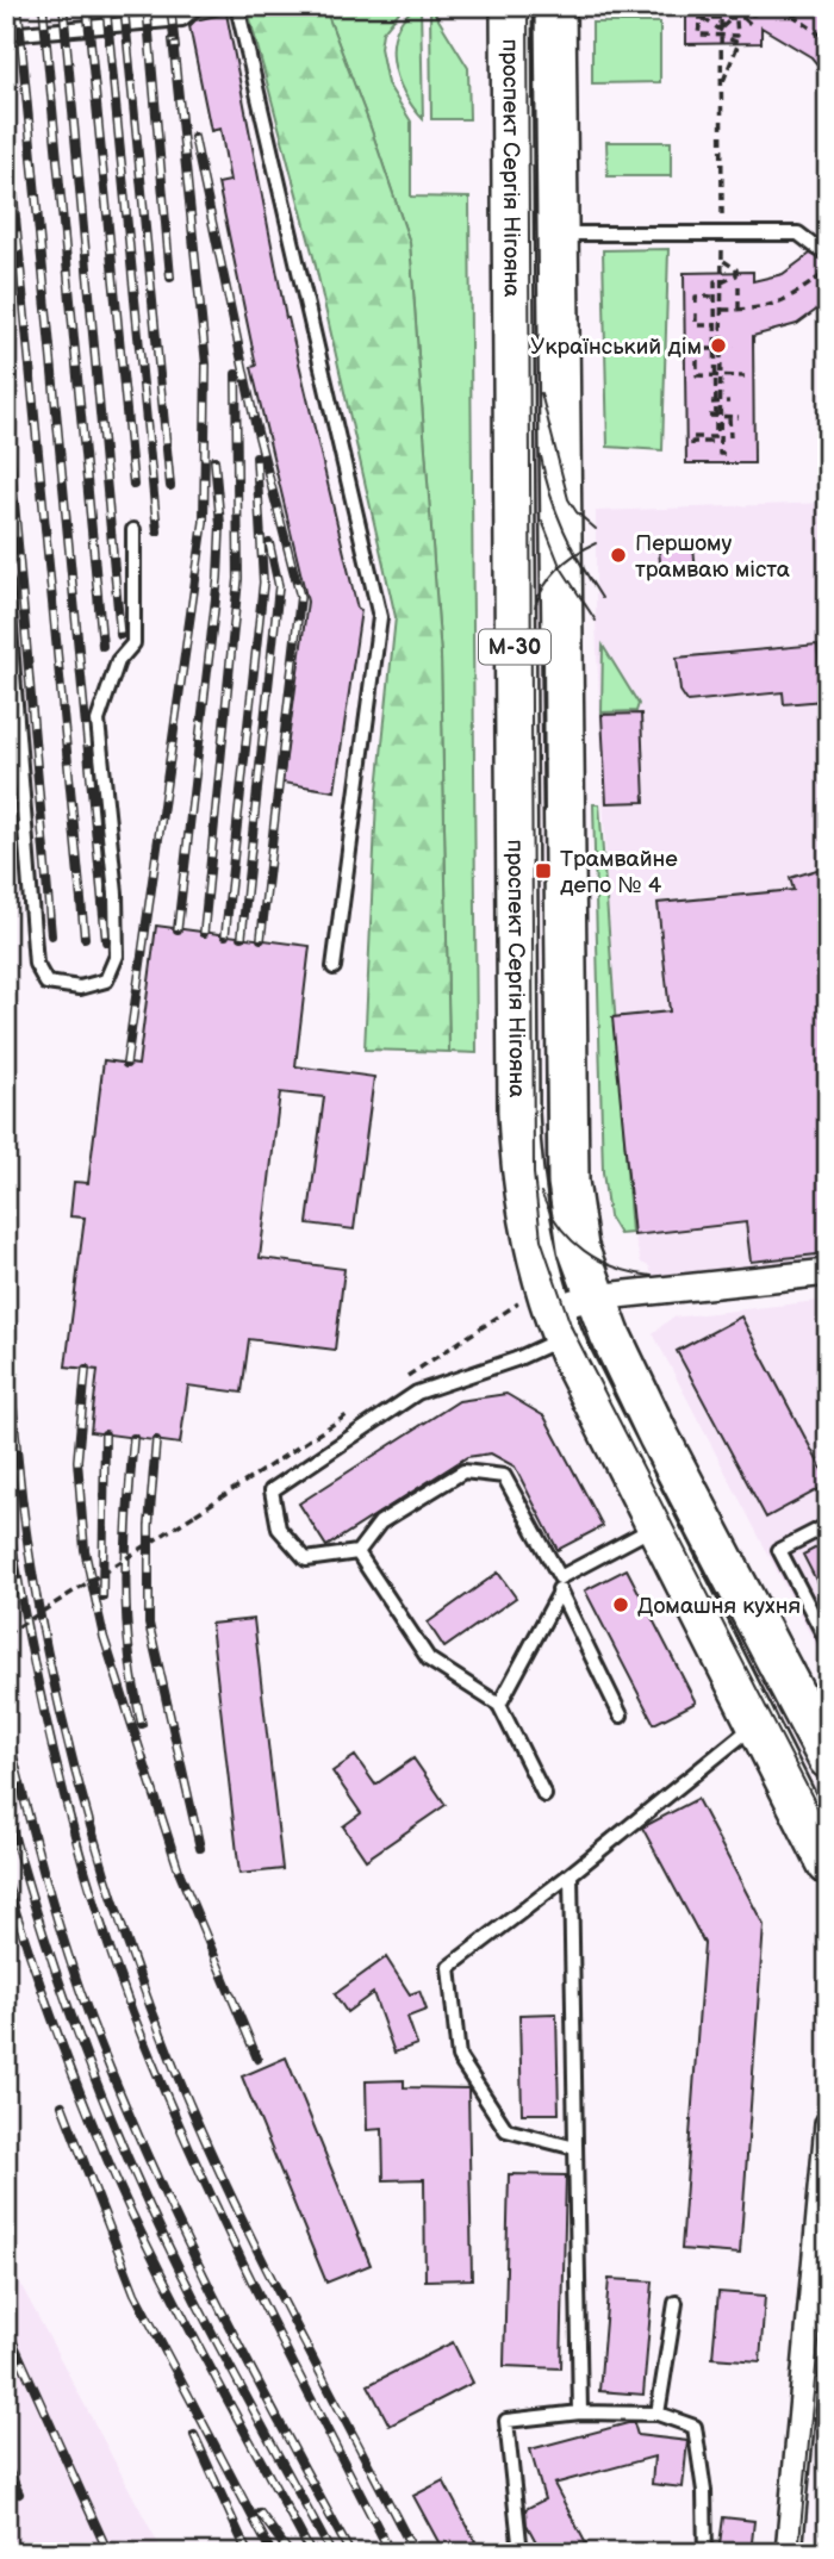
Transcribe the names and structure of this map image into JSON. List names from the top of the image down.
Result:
{
  "streets": {
    "highway": ["проспект Сергія Нігояна", "М-30"]
  },
  "places": {
    "other": ["Український дім", "Першому трамваю міста", "Домашня кухня"],
    "transit": ["Трамвайне депо № 4"]
  }
}
